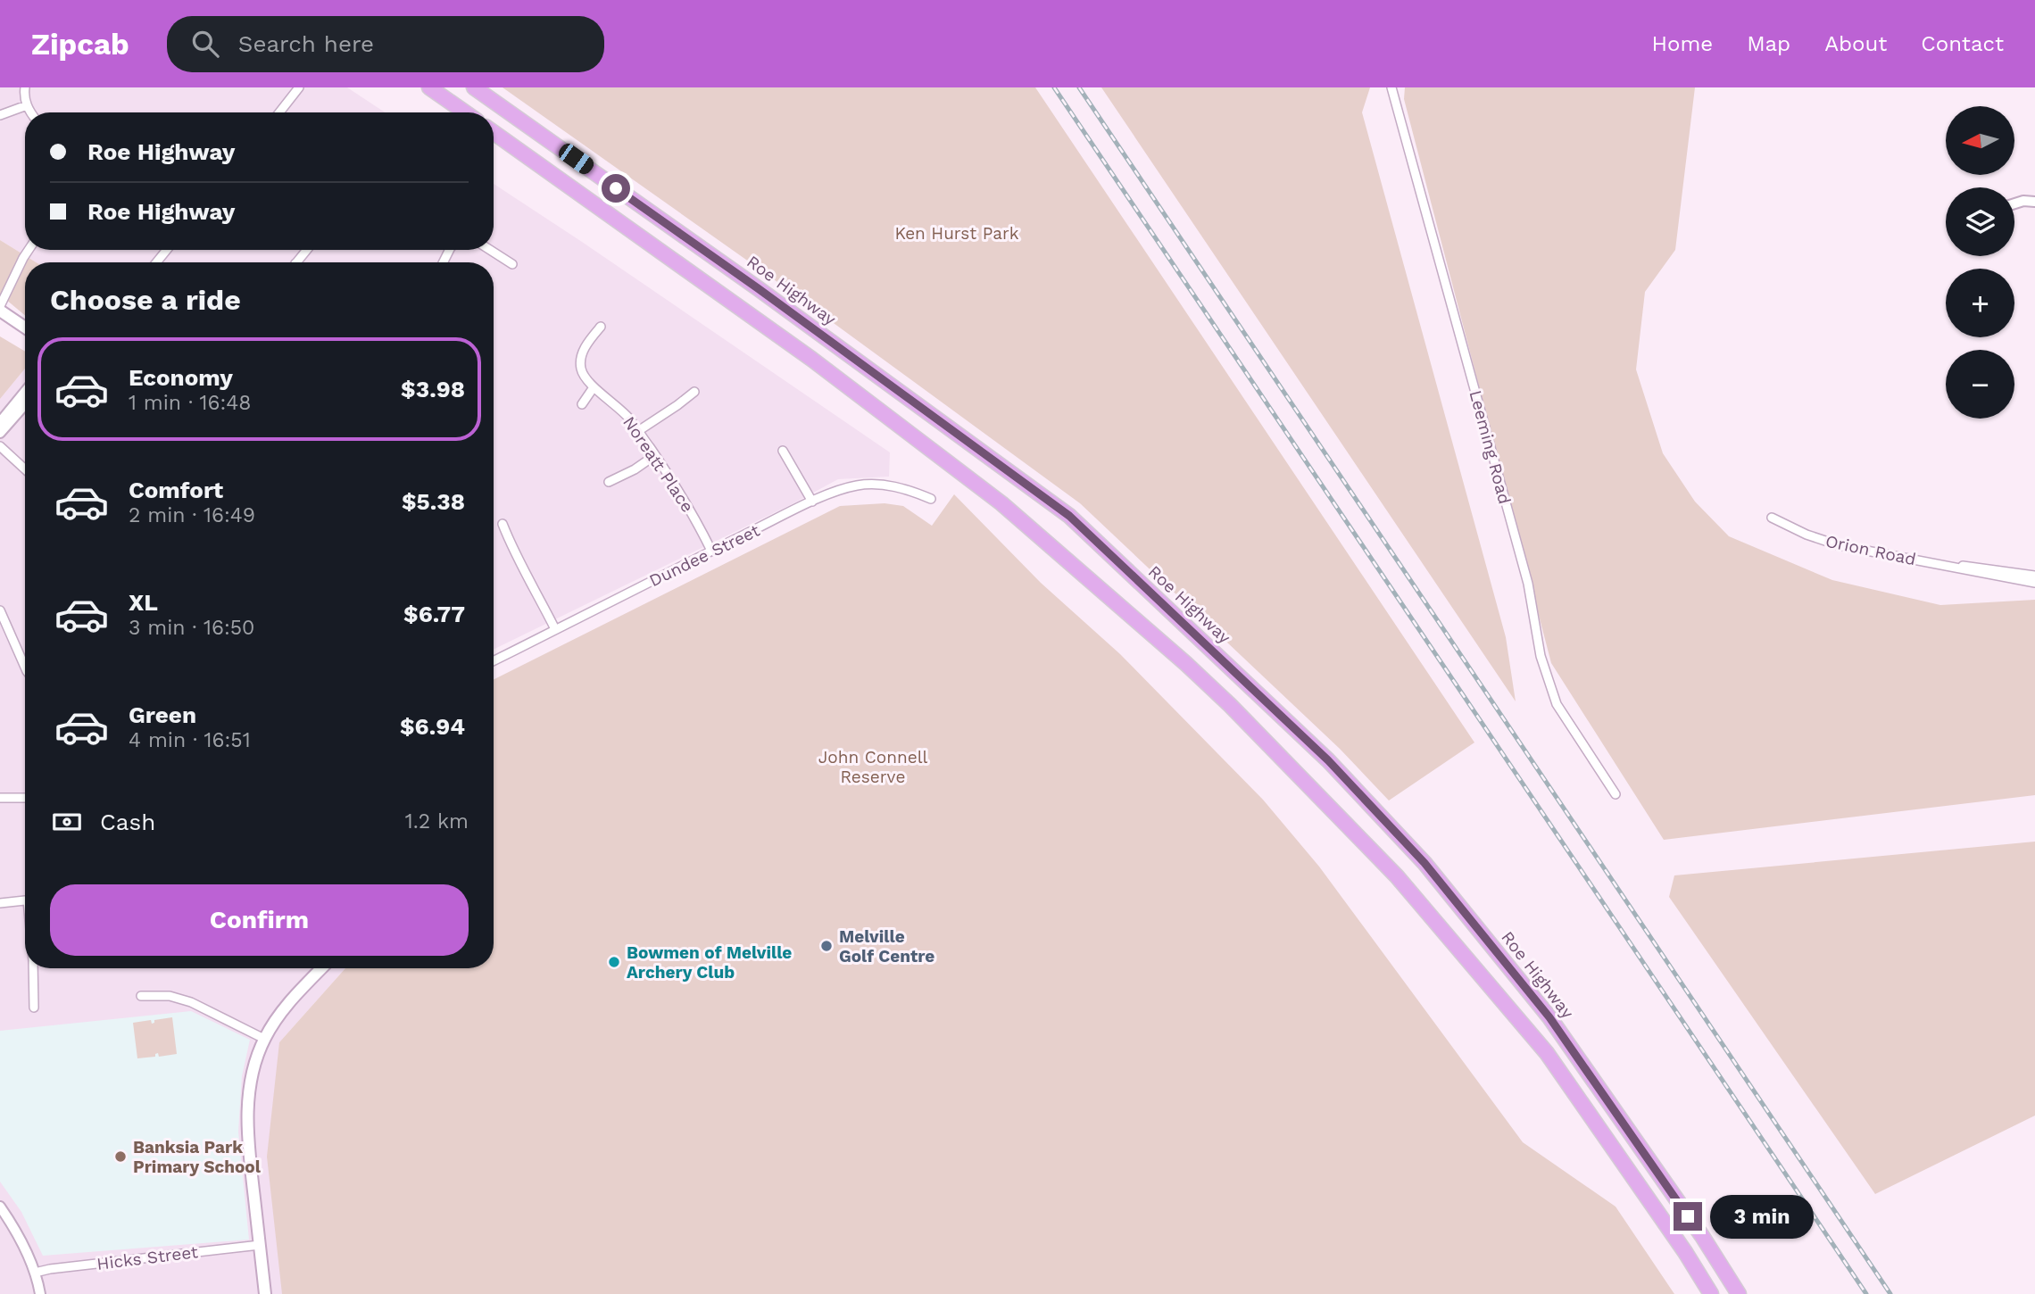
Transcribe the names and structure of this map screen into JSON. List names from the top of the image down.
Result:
{
  "streets": {
    "highway": ["Roe Highway"],
    "street": [
      "Leeming Road",
      "Noreatt Place",
      "Orion Road",
      "Dundee Street",
      "Hicks Street"
    ]
  },
  "crossings": [
    ["Noreatt Place", "Dundee Street"]
  ],
  "parks": ["Ken Hurst Park", "John Connell Reserve"],
  "places": ["Melville Golf Centre", "Bowmen of Melville Archery Club", "Banksia Park Primary School"],
  "north": "left",
  "page": {
    "header": "Zipcab",
    "search": "Search here",
    "nav": [
      "Home",
      "Map",
      "About",
      "Contact"
    ],
    "map_buttons": ["+", "−"],
    "banner": ["Roe Highway", "Roe Highway"],
    "heading": "Choose a ride",
    "list": [
      {
        "name": "Economy",
        "note": "1 min · 16:48",
        "value": "$3.98"
      },
      {
        "name": "Comfort",
        "note": "2 min · 16:49",
        "value": "$5.38"
      },
      {
        "name": "XL",
        "note": "3 min · 16:50",
        "value": "$6.77"
      },
      {
        "name": "Green",
        "note": "4 min · 16:51",
        "value": "$6.94"
      }
    ],
    "pay": ["Cash", "1.2 km"],
    "buttons": "Confirm",
    "bubble": "3 min"
  }
}
